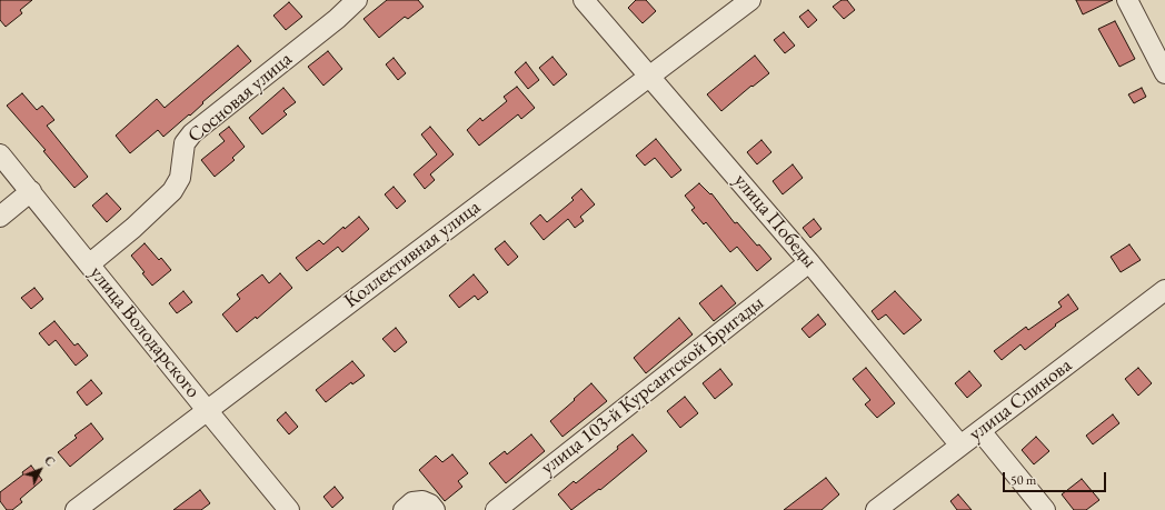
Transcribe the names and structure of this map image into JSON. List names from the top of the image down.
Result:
{
  "streets": {
    "street": [
      "Сосновая улица",
      "улица Победы",
      "Коллективная улица",
      "улица Володарского",
      "улица 103-й Курсантской Бригады",
      "улица Спинова"
    ]
  },
  "crossings": [
    ["Сосновая улица", "улица Володарского"],
    ["улица Победы", "Коллективная улица"],
    ["улица Победы", "улица 103-й Курсантской Бригады"],
    ["улица Победы", "улица Спинова"],
    ["Коллективная улица", "улица Володарского"]
  ],
  "scale_bar": "50 m",
  "north": "top right"
}
